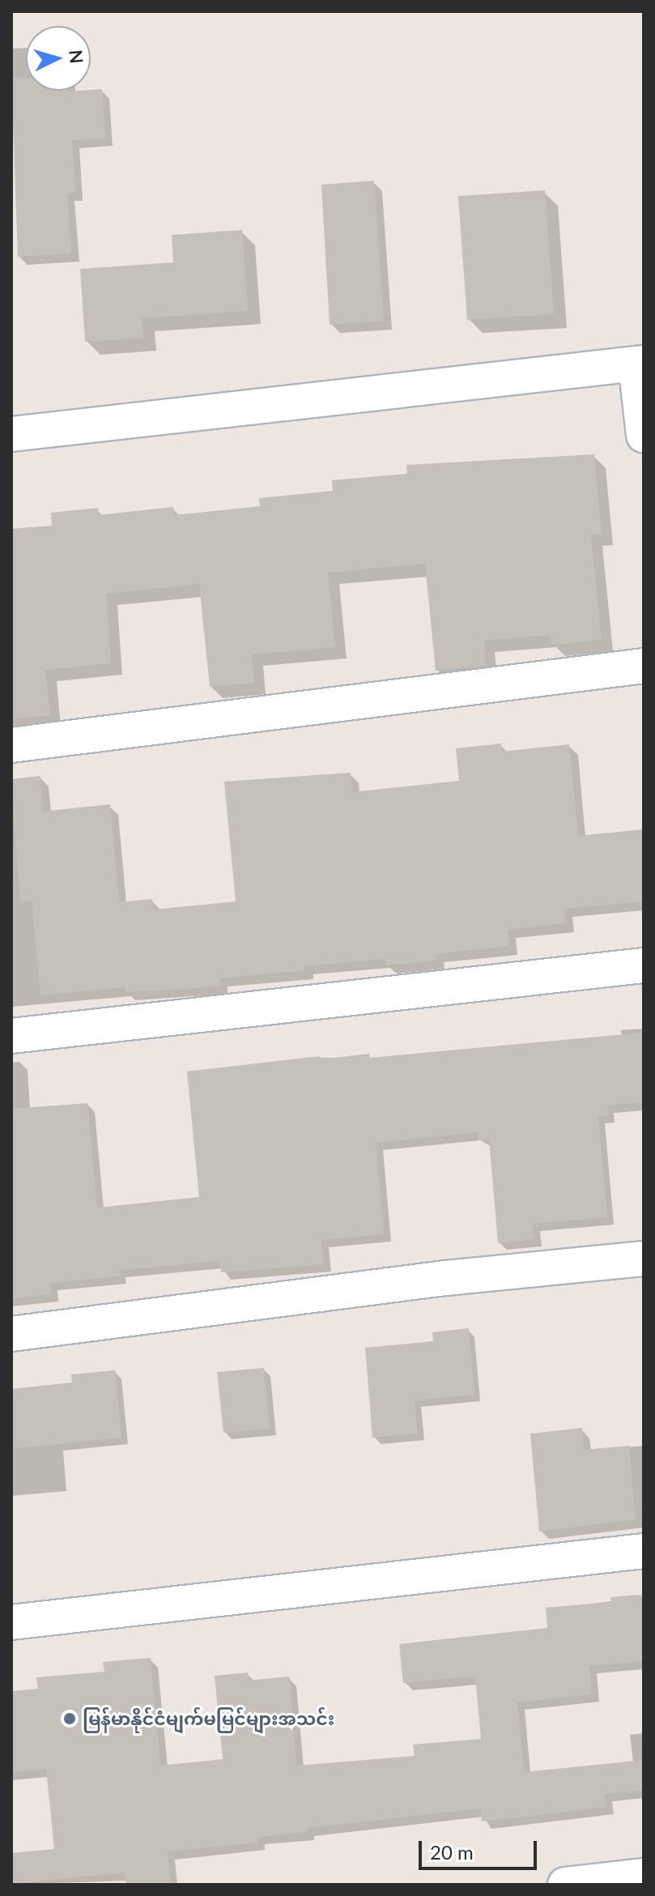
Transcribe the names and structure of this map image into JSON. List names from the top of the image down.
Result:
{
  "places": ["မြန်မာနိုင်ငံမျက်မမြင်များအသင်း"],
  "scale_bar": "20 m",
  "north": "right"
}
